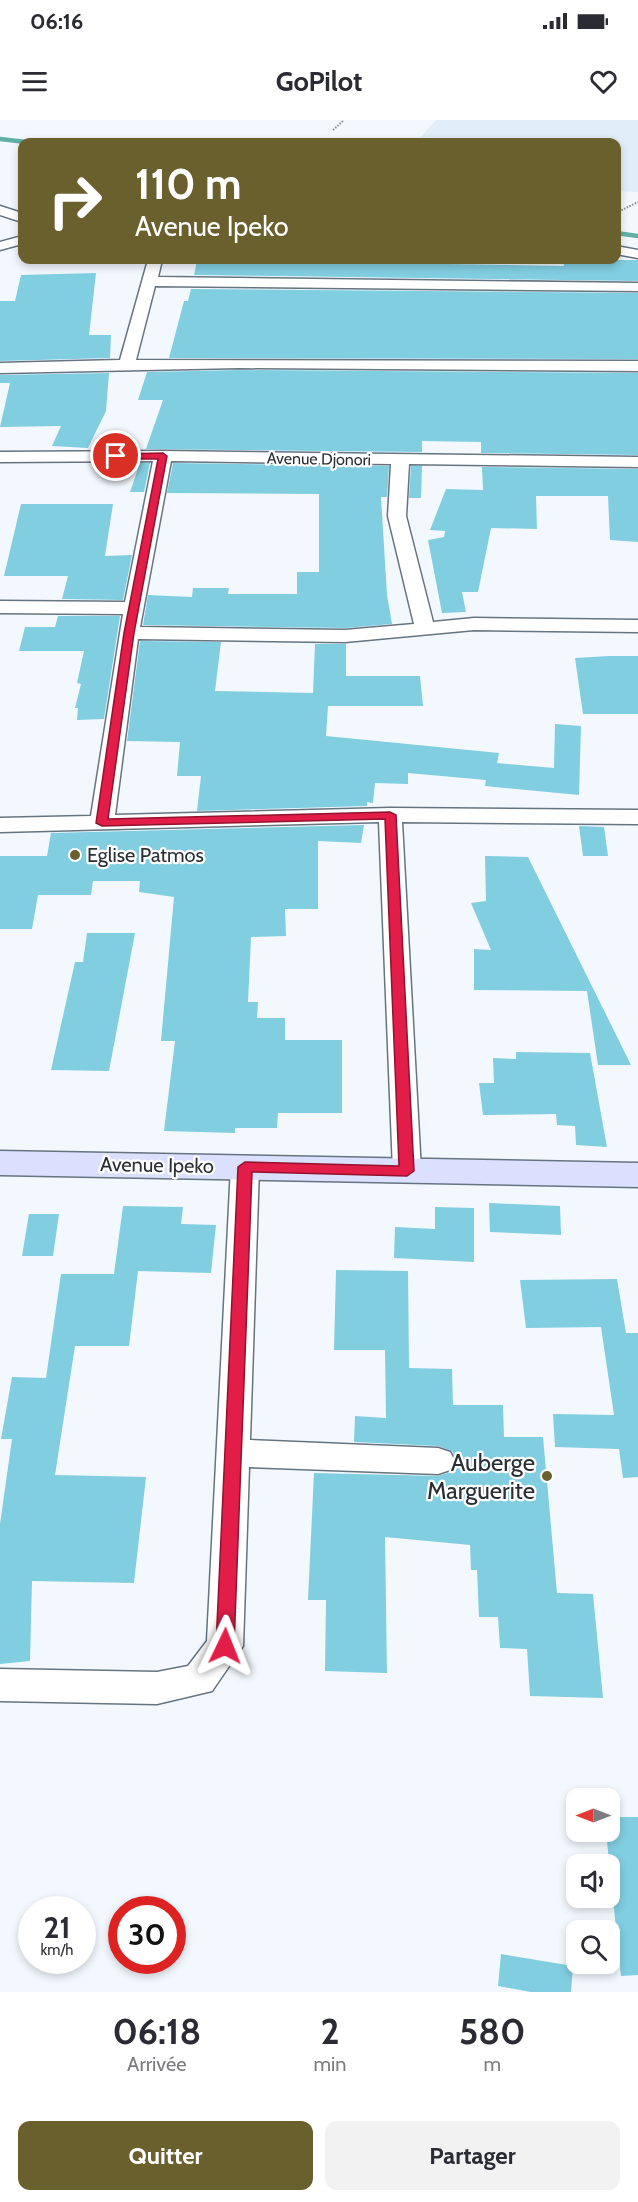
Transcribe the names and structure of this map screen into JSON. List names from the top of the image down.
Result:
{
  "streets": {
    "street": ["Avenue Djonori", "Avenue Ipeko"]
  },
  "places": ["Eglise Patmos", "Auberge Marguerite"],
  "north": "left",
  "page": {
    "status": "06:16",
    "header": "GoPilot",
    "turn": ["110 m", "Avenue Ipeko"],
    "speed": "21 km/h",
    "limit": "30",
    "eta": [
      "06:18",
      "Arrivée",
      "2",
      "min",
      "580",
      "m"
    ],
    "buttons": ["Quitter", "Partager"]
  }
}
